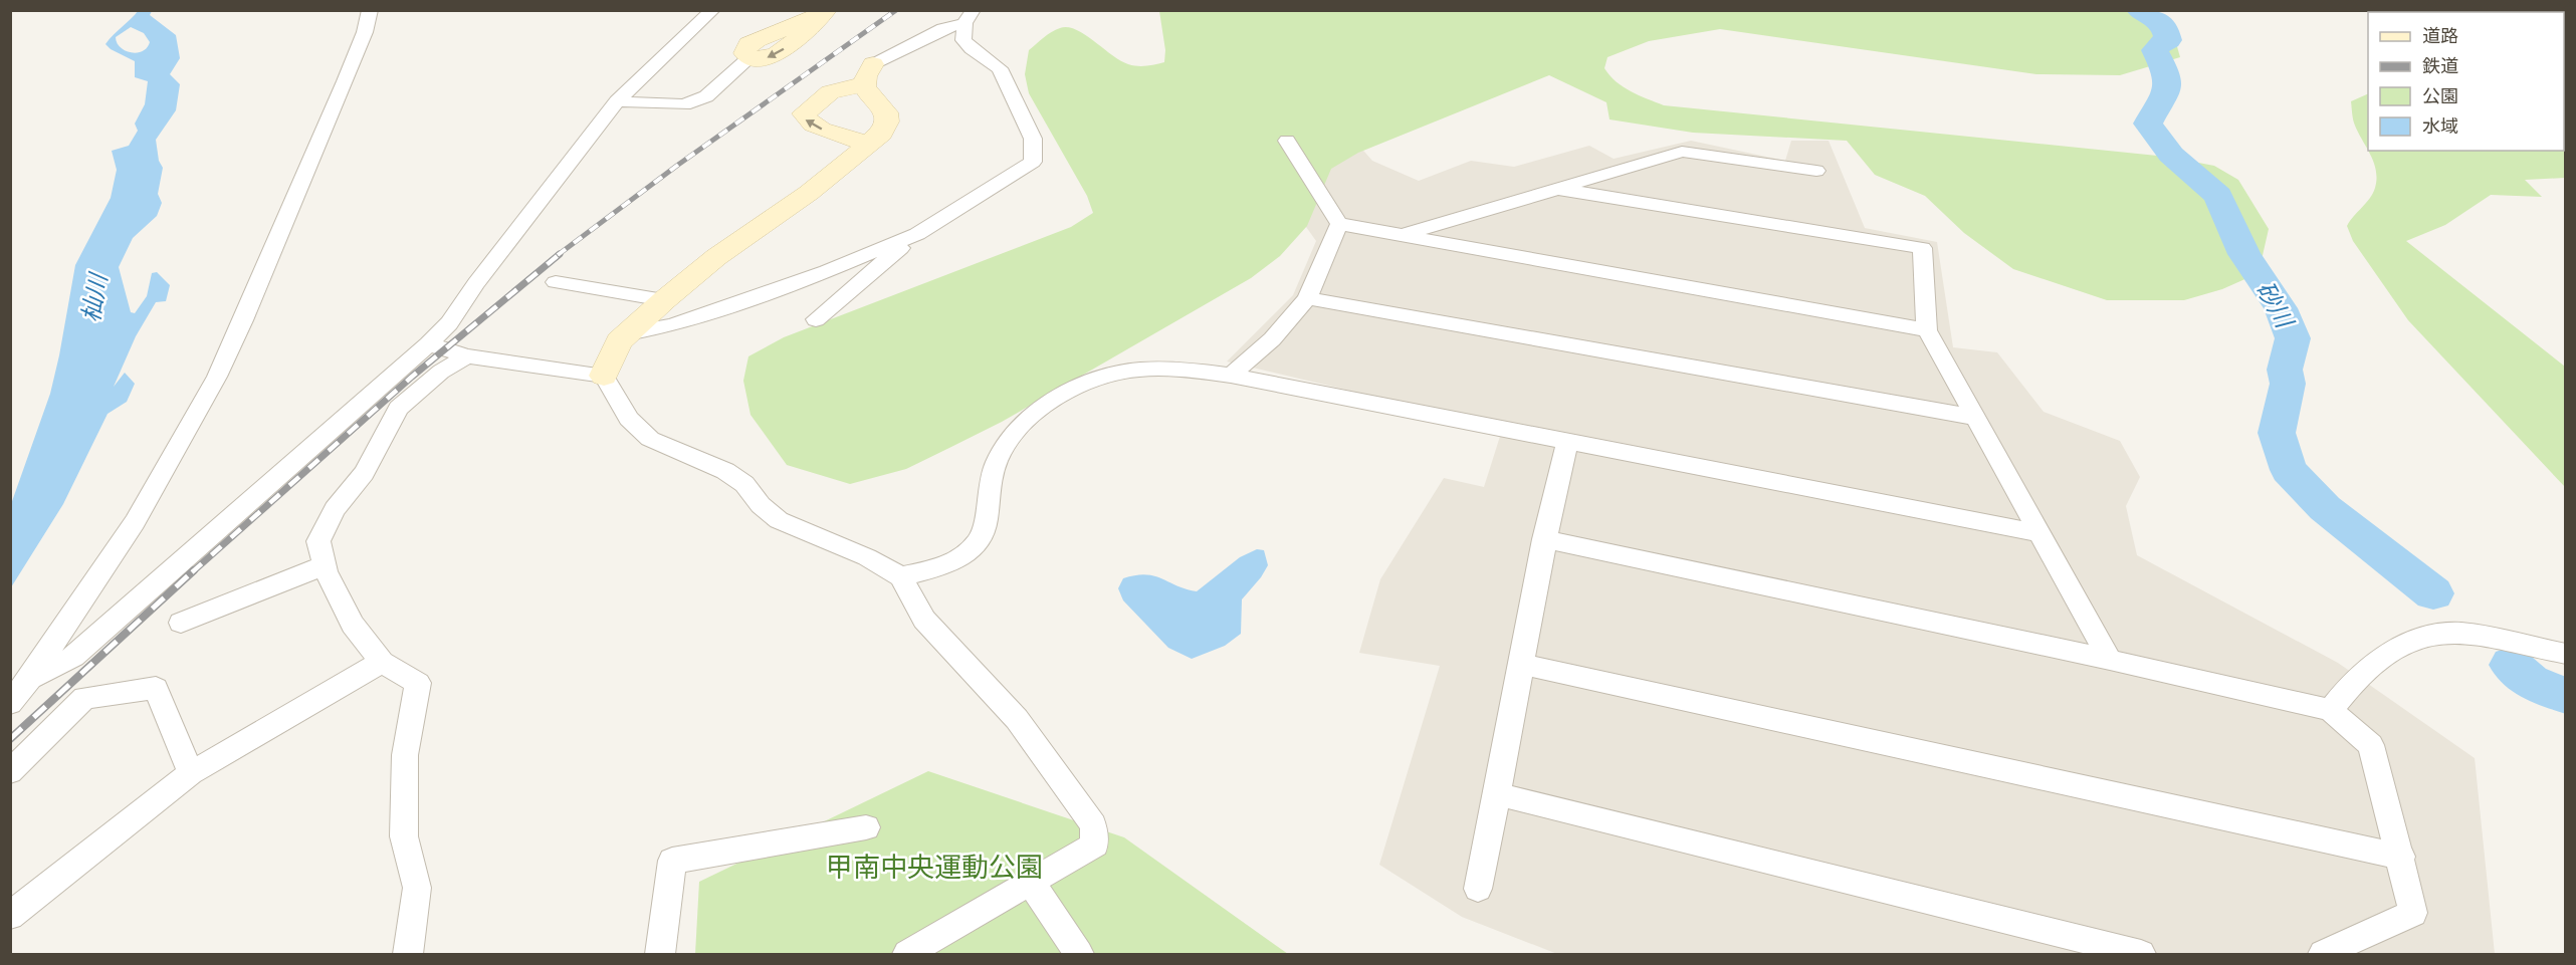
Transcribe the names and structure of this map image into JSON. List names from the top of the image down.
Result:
{
  "water": ["杣川", "砂川"],
  "parks": ["甲南中央運動公園"],
  "legend": [
    "道路",
    "鉄道",
    "公園",
    "水域"
  ]
}
